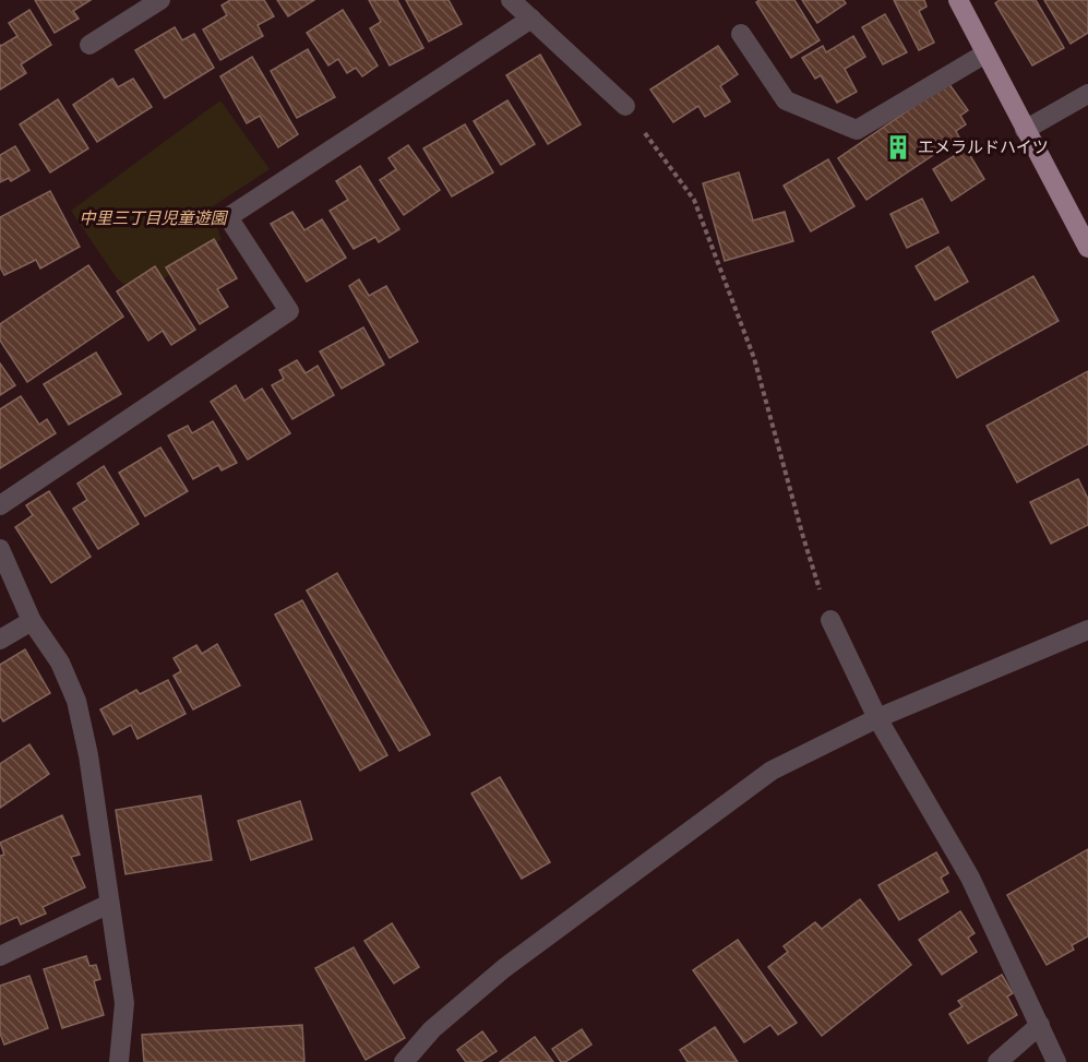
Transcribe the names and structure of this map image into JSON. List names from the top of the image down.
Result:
{
  "parks": ["中里三丁目児童遊園"],
  "places": {
    "building": ["エメラルドハイツ"]
  }
}
